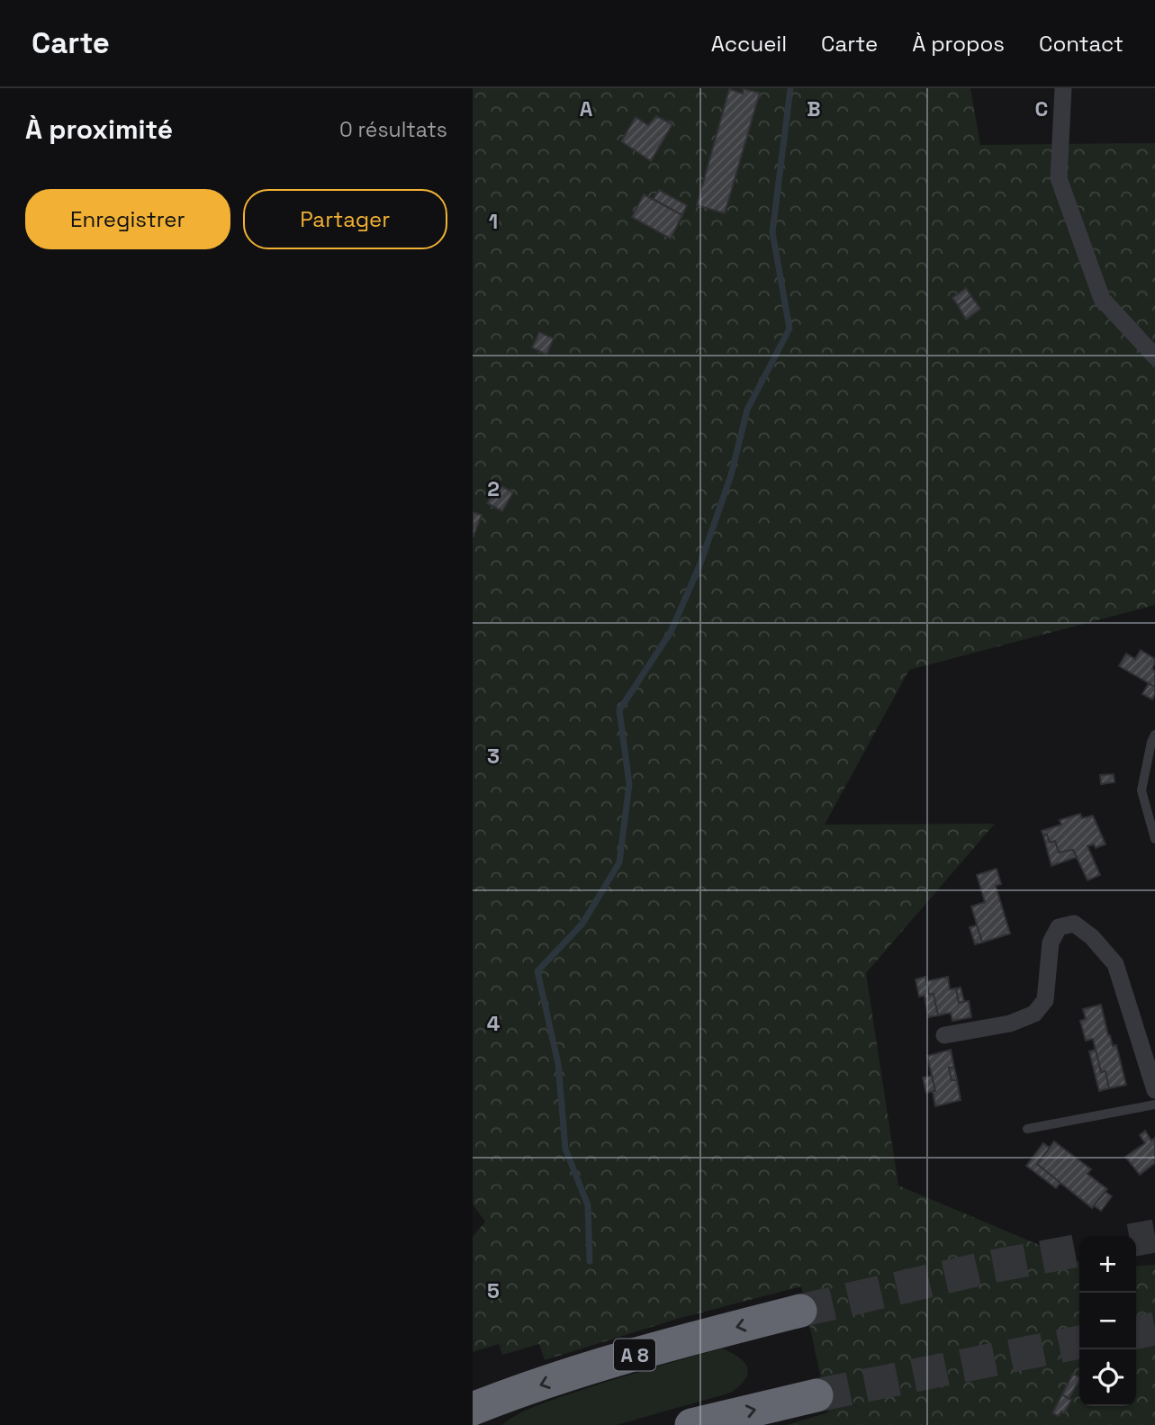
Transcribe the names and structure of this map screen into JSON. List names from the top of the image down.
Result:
{
  "streets": {
    "highway": ["A 8"]
  },
  "page": {
    "header": "Carte",
    "nav": [
      "Accueil",
      "Carte",
      "À propos",
      "Contact"
    ],
    "heading": ["À proximité", "0 résultats"],
    "buttons": ["Enregistrer", "Partager"],
    "map_buttons": ["+", "−"]
  },
  "grid": {
    "columns": ["A", "B", "C"],
    "rows": [
      "1",
      "2",
      "3",
      "4",
      "5"
    ]
  }
}
